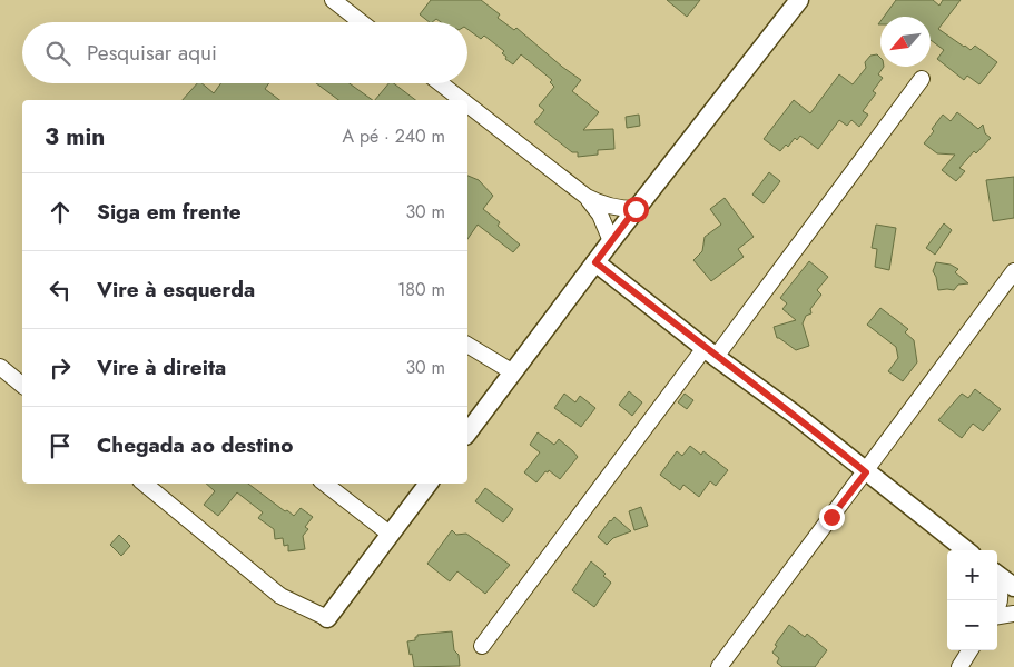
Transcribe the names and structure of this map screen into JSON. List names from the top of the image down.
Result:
{
  "north": "bottom left",
  "page": {
    "search": "Pesquisar aqui",
    "heading": ["3 min", "A pé · 240 m"],
    "list": [
      ["Siga em frente", "30 m"],
      ["Vire à esquerda", "180 m"],
      ["Vire à direita", "30 m"],
      "Chegada ao destino"
    ],
    "map_buttons": ["+", "−"]
  }
}
